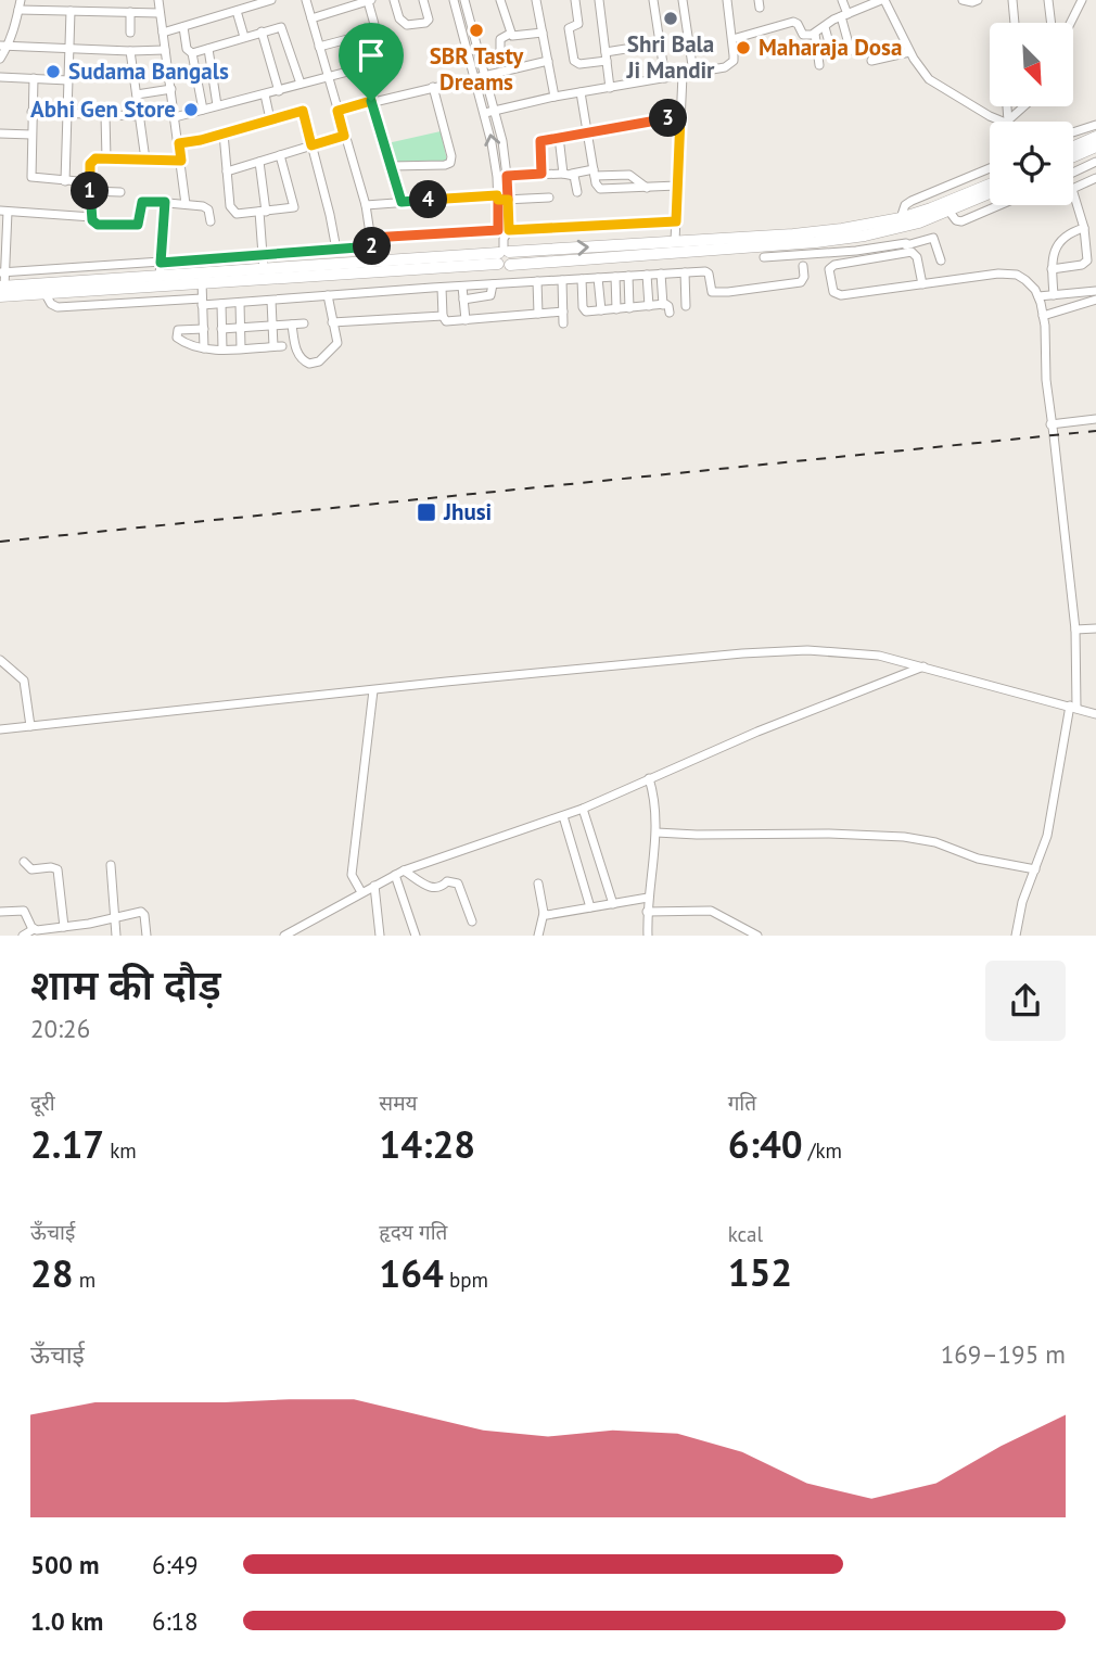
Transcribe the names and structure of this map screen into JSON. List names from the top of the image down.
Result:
{
  "places": {
    "other": [
      "Shri Bala Ji Mandir",
      "SBR Tasty Dreams",
      "Maharaja Dosa",
      "Sudama Bangals",
      "Abhi Gen Store"
    ],
    "transit": ["Jhusi"]
  },
  "north": "bottom right",
  "page": {
    "pins": [
      "3",
      "1",
      "4",
      "2"
    ],
    "heading": ["शाम की दौड़", "20:26"],
    "stats": [
      ["दूरी", "2.17 km"],
      ["समय", "14:28"],
      ["गति", "6:40 /km"],
      ["ऊँचाई", "28 m"],
      ["हृदय गति", "164 bpm"],
      ["kcal", "152"]
    ],
    "chart": ["ऊँचाई", "169–195 m"],
    "list": [
      {
        "name": "500 m",
        "note": "6:49"
      },
      {
        "name": "1.0 km",
        "note": "6:18"
      }
    ]
  }
}
